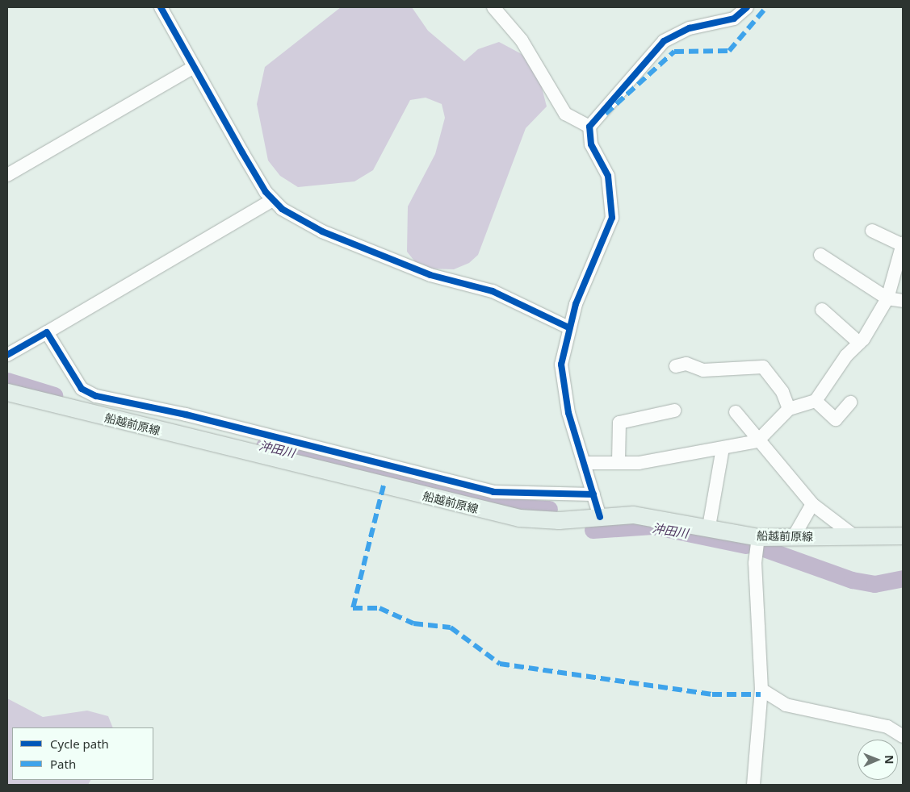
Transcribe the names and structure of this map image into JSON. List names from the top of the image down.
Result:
{
  "streets": {
    "main road": ["船越前原線"]
  },
  "water": ["沖田川"],
  "legend": ["Cycle path", "Path"],
  "north": "right"
}
